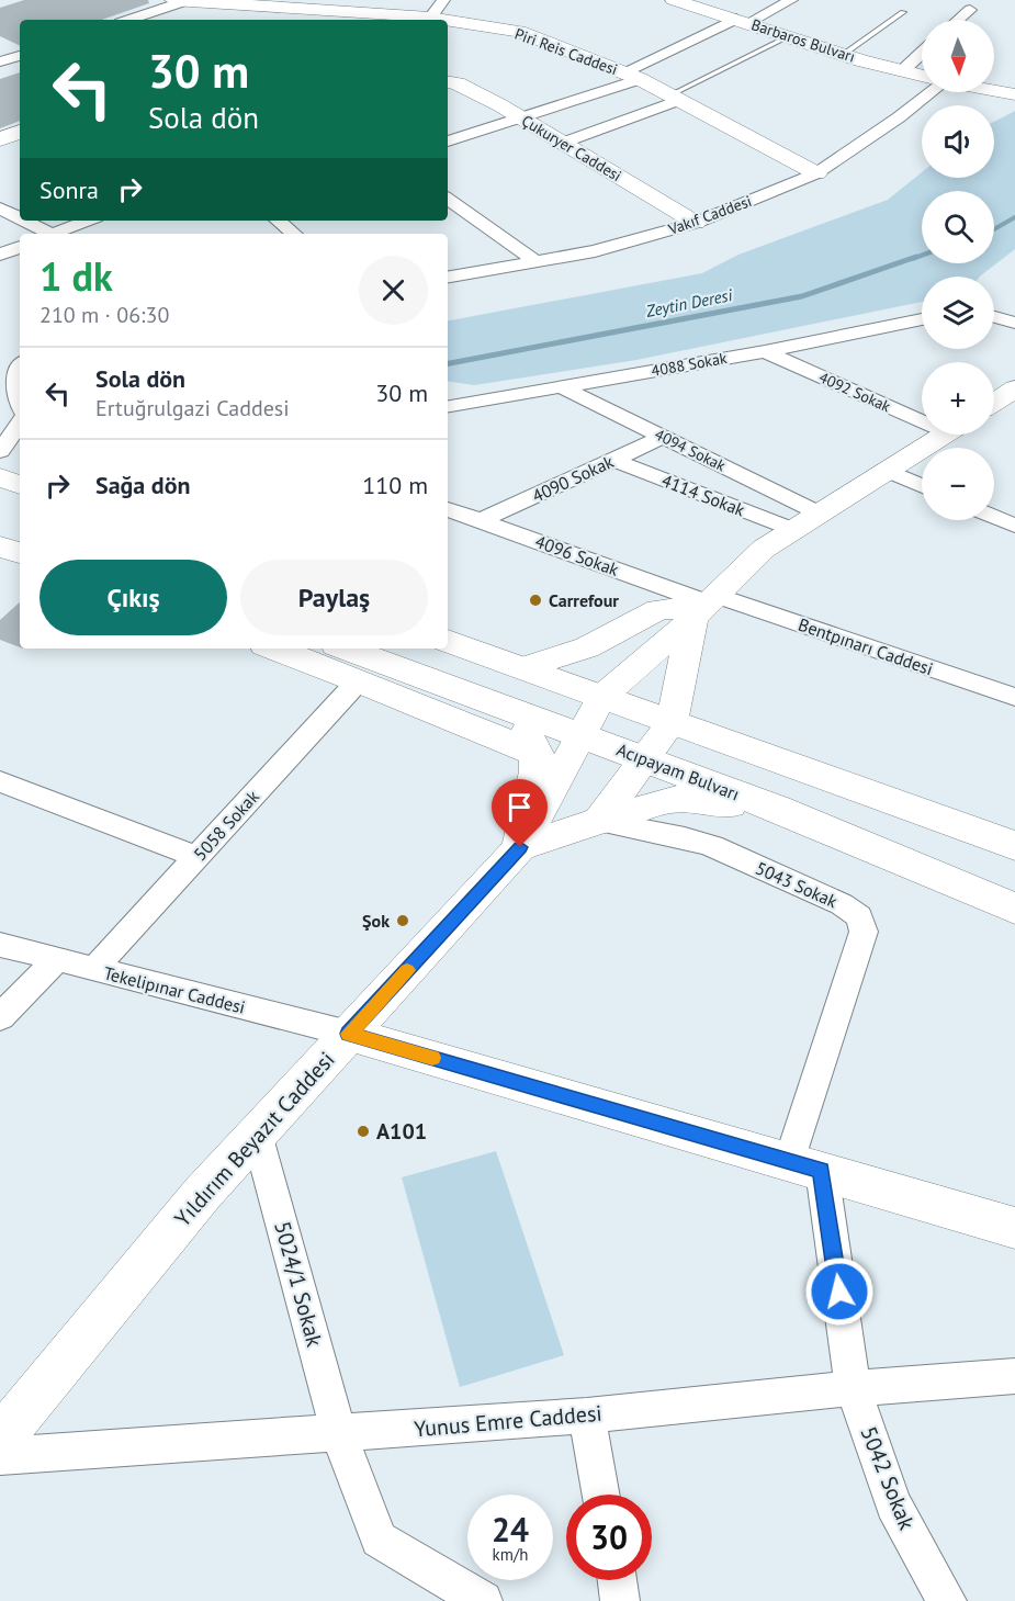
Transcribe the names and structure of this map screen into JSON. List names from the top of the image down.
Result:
{
  "streets": {
    "main road": ["Acıpayam Bulvarı"],
    "street": [
      "Barbaros Bulvarı",
      "Piri Reis Caddesi",
      "Çukuryer Caddesi",
      "Vakıf Caddesi",
      "4088 Sokak",
      "4092 Sokak",
      "4094 Sokak",
      "4090 Sokak",
      "4114 Sokak",
      "4096 Sokak",
      "Bentpınarı Caddesi",
      "5058 Sokak",
      "5043 Sokak",
      "Tekelipınar Caddesi",
      "Yıldırım Beyazıt Caddesi",
      "5024/1 Sokak",
      "Yunus Emre Caddesi",
      "5042 Sokak"
    ]
  },
  "crossings": [
    ["Piri Reis Caddesi", "Vakıf Caddesi"],
    ["Çukuryer Caddesi", "Vakıf Caddesi"],
    ["4088 Sokak", "4092 Sokak"],
    ["4088 Sokak", "4094 Sokak"],
    ["4094 Sokak", "4090 Sokak"],
    ["4090 Sokak", "4114 Sokak"],
    ["4090 Sokak", "4096 Sokak"],
    ["4096 Sokak", "Bentpınarı Caddesi"],
    ["5058 Sokak", "Tekelipınar Caddesi"],
    ["5043 Sokak", "5042 Sokak"],
    ["Tekelipınar Caddesi", "Yıldırım Beyazıt Caddesi"],
    ["Yıldırım Beyazıt Caddesi", "5024/1 Sokak"],
    ["5024/1 Sokak", "Yunus Emre Caddesi"],
    ["Yunus Emre Caddesi", "5042 Sokak"]
  ],
  "water": ["Zeytin Deresi"],
  "places": ["Carrefour", "Şok", "A101"],
  "north": "bottom",
  "page": {
    "map_buttons": ["+", "−"],
    "turn": ["30 m", "Sola dön"],
    "then": "Sonra",
    "heading": ["1 dk", "210 m · 06:30"],
    "list": [
      {
        "name": "Sola dön",
        "note": "Ertuğrulgazi Caddesi",
        "value": "30 m"
      },
      {
        "name": "Sağa dön",
        "value": "110 m"
      }
    ],
    "buttons": ["Çıkış", "Paylaş"],
    "speed": "24 km/h",
    "limit": "30"
  }
}
